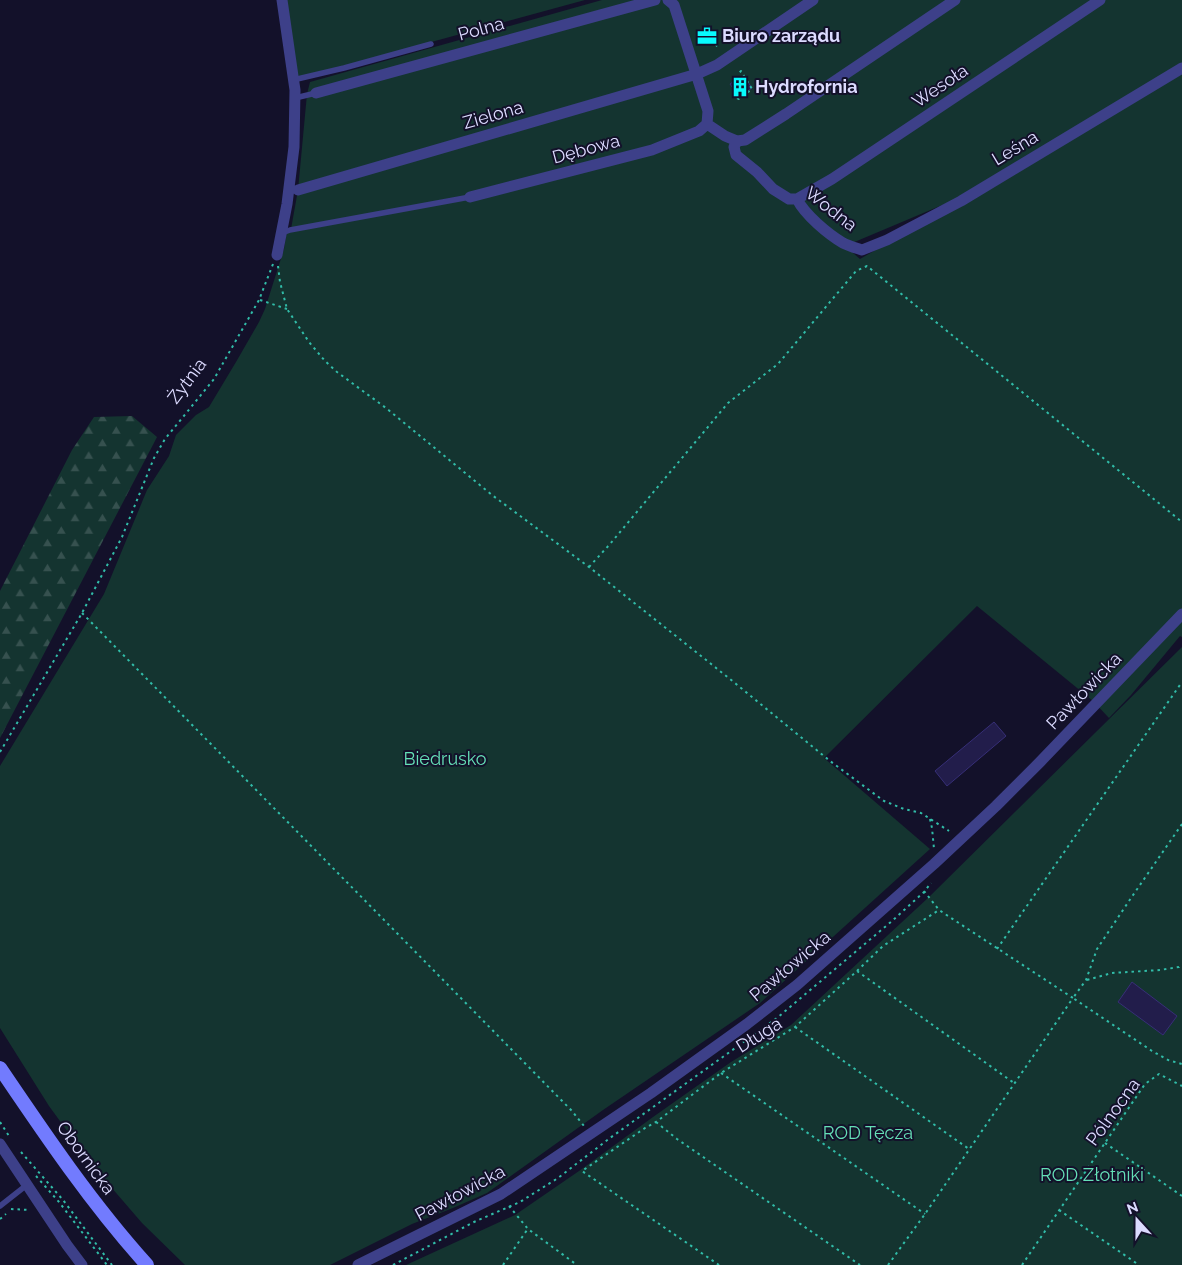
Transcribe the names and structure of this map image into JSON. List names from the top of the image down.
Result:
{
  "streets": {
    "main road": ["Obornicka"],
    "street": [
      "Polna",
      "Wesoła",
      "Zielona",
      "Leśna",
      "Dębowa",
      "Wodna",
      "Pawłowicka"
    ],
    "path": ["Żytnia", "Długa", "Pólnocna"]
  },
  "crossings": [
    ["Wesoła", "Wodna"],
    ["Leśna", "Wodna"]
  ],
  "parks": ["Biedrusko", "ROD Tęcza", "ROD Złotniki"],
  "places": {
    "office": ["Biuro zarządu"],
    "building": ["Hydrofornia"]
  },
  "north": "top"
}
